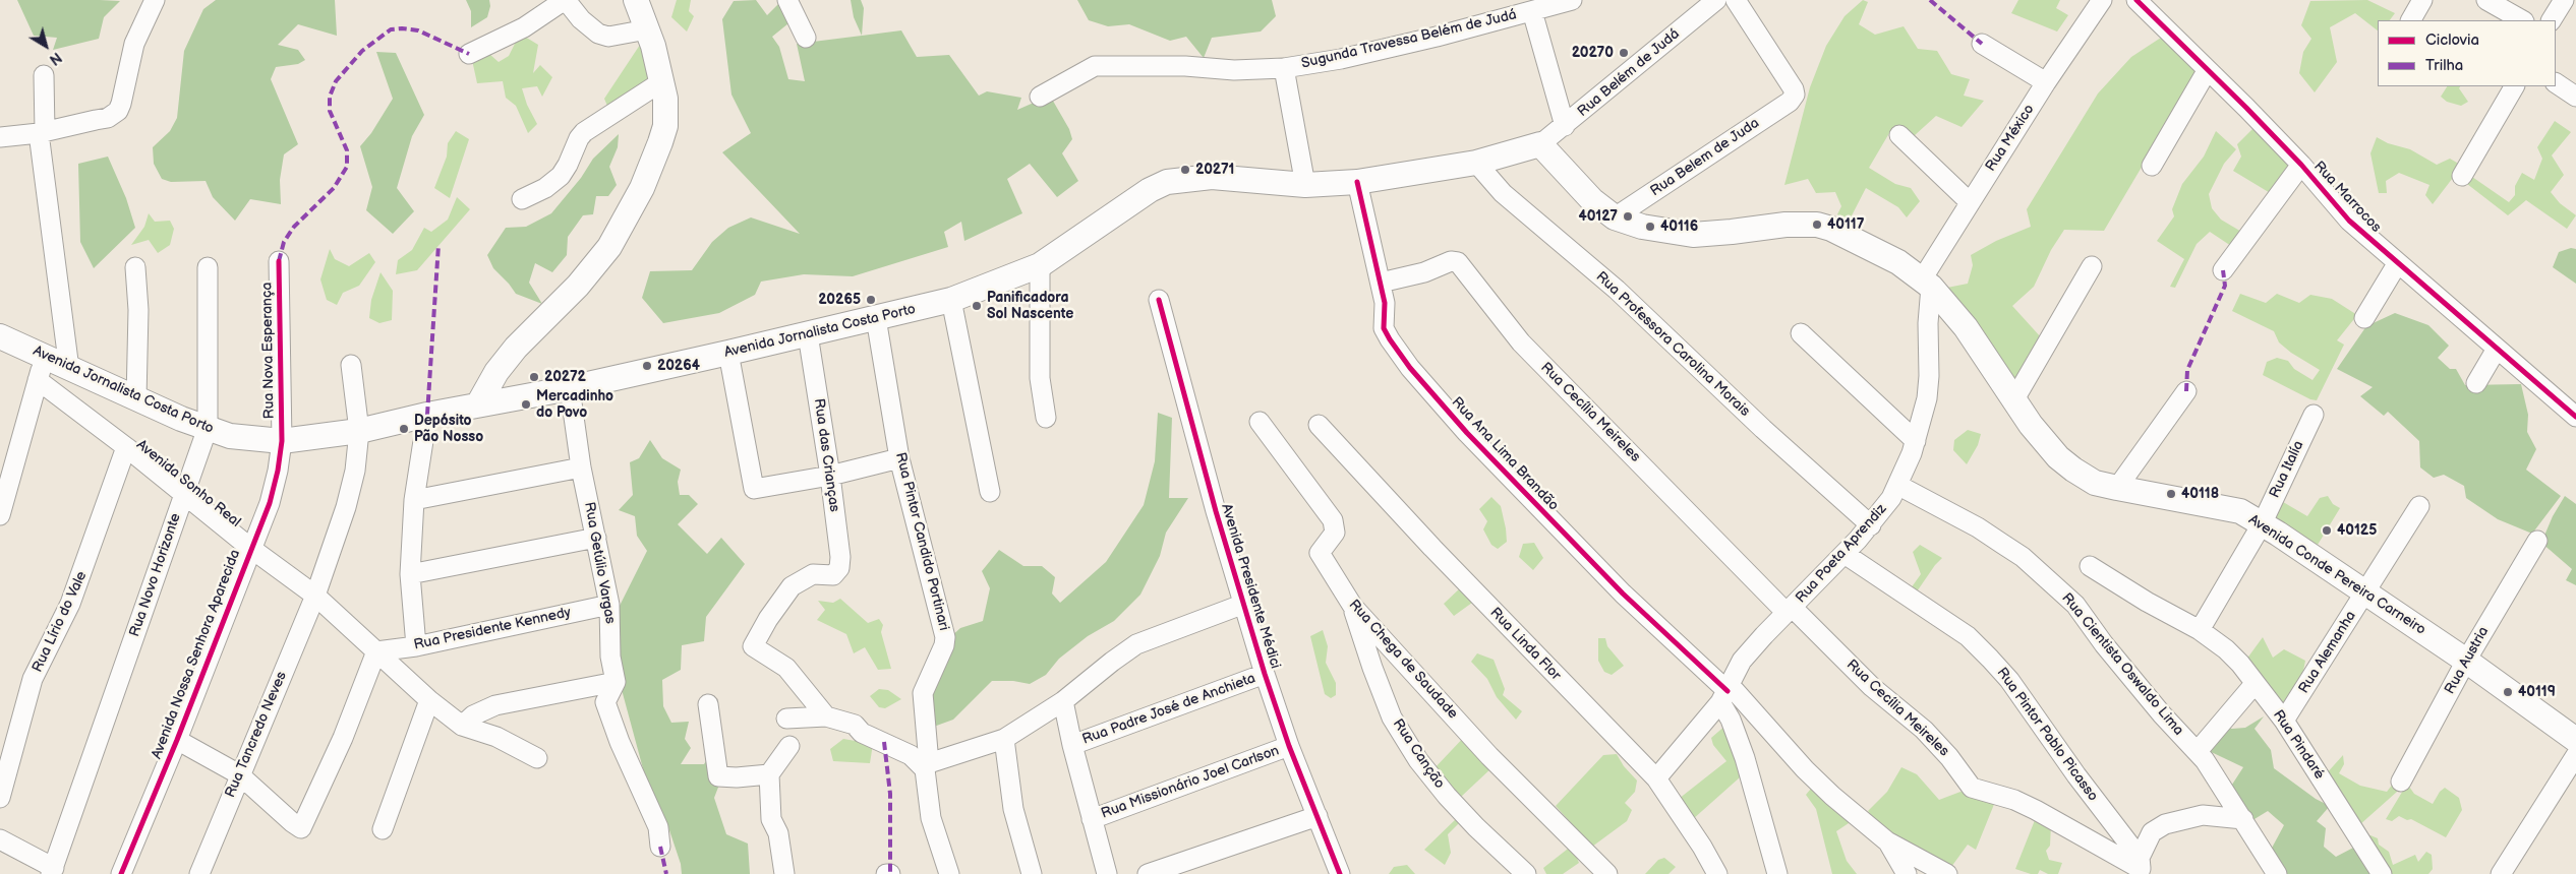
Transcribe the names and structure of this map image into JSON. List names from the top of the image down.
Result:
{
  "streets": {
    "main road": ["Avenida Jornalista Costa Porto", "Avenida Conde Pereira Carneiro"],
    "street": [
      "Sugunda Travessa Belém de Judá",
      "Rua Belém de Judá",
      "Rua México",
      "Rua Belem de Juda",
      "Rua Marrocos",
      "Rua Professora Carolina Morais",
      "Rua Nova Esperança",
      "Rua Cecília Meireles",
      "Rua Ana Lima Brandão",
      "Rua das Crianças",
      "Rua Italía",
      "Avenida Sonho Real",
      "Rua Pintor Candido Portinari",
      "Rua Poeta Aprendiz",
      "Rua Getúlio Vargas",
      "Rua Novo Horizonte",
      "Avenida Presidente Médici",
      "Rua Lírio do Vale",
      "Rua Presidente Kennedy",
      "Rua Linda Flor",
      "Rua Alemanha",
      "Avenida Nossa Senhora Aparecida",
      "Rua Chega de Saudade",
      "Rua Austria",
      "Rua Cientista Oswaldo Lima",
      "Rua Padre José de Anchieta",
      "Rua Tancredo Neves",
      "Rua Pintor Pablo Picasso",
      "Rua Pindaré",
      "Rua Canção",
      "Rua Missionário Joel Carlson"
    ]
  },
  "crossings": [
    ["Rua Belém de Judá", "Avenida Jornalista Costa Porto"],
    ["Rua Belém de Judá", "Avenida Conde Pereira Carneiro"],
    ["Rua México", "Rua Poeta Aprendiz"],
    ["Rua México", "Avenida Conde Pereira Carneiro"],
    ["Rua Belem de Juda", "Avenida Conde Pereira Carneiro"],
    ["Avenida Jornalista Costa Porto", "Rua Professora Carolina Morais"],
    ["Avenida Jornalista Costa Porto", "Rua Nova Esperança"],
    ["Avenida Jornalista Costa Porto", "Rua Ana Lima Brandão"],
    ["Avenida Jornalista Costa Porto", "Rua das Crianças"],
    ["Avenida Jornalista Costa Porto", "Rua Pintor Candido Portinari"],
    ["Avenida Jornalista Costa Porto", "Rua Getúlio Vargas"],
    ["Avenida Jornalista Costa Porto", "Rua Novo Horizonte"],
    ["Avenida Jornalista Costa Porto", "Avenida Conde Pereira Carneiro"],
    ["Avenida Jornalista Costa Porto", "Avenida Nossa Senhora Aparecida"],
    ["Avenida Jornalista Costa Porto", "Rua Tancredo Neves"],
    ["Rua Professora Carolina Morais", "Rua Poeta Aprendiz"],
    ["Rua Nova Esperança", "Avenida Nossa Senhora Aparecida"],
    ["Rua Cecília Meireles", "Rua Ana Lima Brandão"],
    ["Rua Cecília Meireles", "Rua Poeta Aprendiz"],
    ["Rua Cecília Meireles", "Rua Pintor Pablo Picasso"],
    ["Rua Ana Lima Brandão", "Rua Poeta Aprendiz"],
    ["Rua Italía", "Avenida Conde Pereira Carneiro"],
    ["Rua Italía", "Rua Pindaré"],
    ["Avenida Sonho Real", "Rua Novo Horizonte"],
    ["Avenida Sonho Real", "Rua Lírio do Vale"],
    ["Avenida Sonho Real", "Rua Presidente Kennedy"],
    ["Avenida Sonho Real", "Avenida Nossa Senhora Aparecida"],
    ["Avenida Sonho Real", "Rua Tancredo Neves"],
    ["Rua Poeta Aprendiz", "Avenida Conde Pereira Carneiro"],
    ["Rua Poeta Aprendiz", "Rua Linda Flor"],
    ["Rua Poeta Aprendiz", "Rua Cientista Oswaldo Lima"],
    ["Rua Poeta Aprendiz", "Rua Pintor Pablo Picasso"],
    ["Rua Getúlio Vargas", "Rua Presidente Kennedy"],
    ["Avenida Conde Pereira Carneiro", "Rua Alemanha"],
    ["Avenida Conde Pereira Carneiro", "Rua Austria"],
    ["Avenida Presidente Médici", "Rua Padre José de Anchieta"],
    ["Avenida Presidente Médici", "Rua Missionário Joel Carlson"],
    ["Rua Alemanha", "Rua Pindaré"],
    ["Rua Chega de Saudade", "Rua Canção"]
  ],
  "places": [
    "20270",
    "20271",
    "40127",
    "40117",
    "40116",
    "20265",
    "Panificadora Sol Nascente",
    "20264",
    "20272",
    "Mercadinho do Povo",
    "Depósito Pão Nosso",
    "40118",
    "40125",
    "40119"
  ],
  "legend": ["Ciclovia", "Trilha"],
  "north": "bottom right"
}
